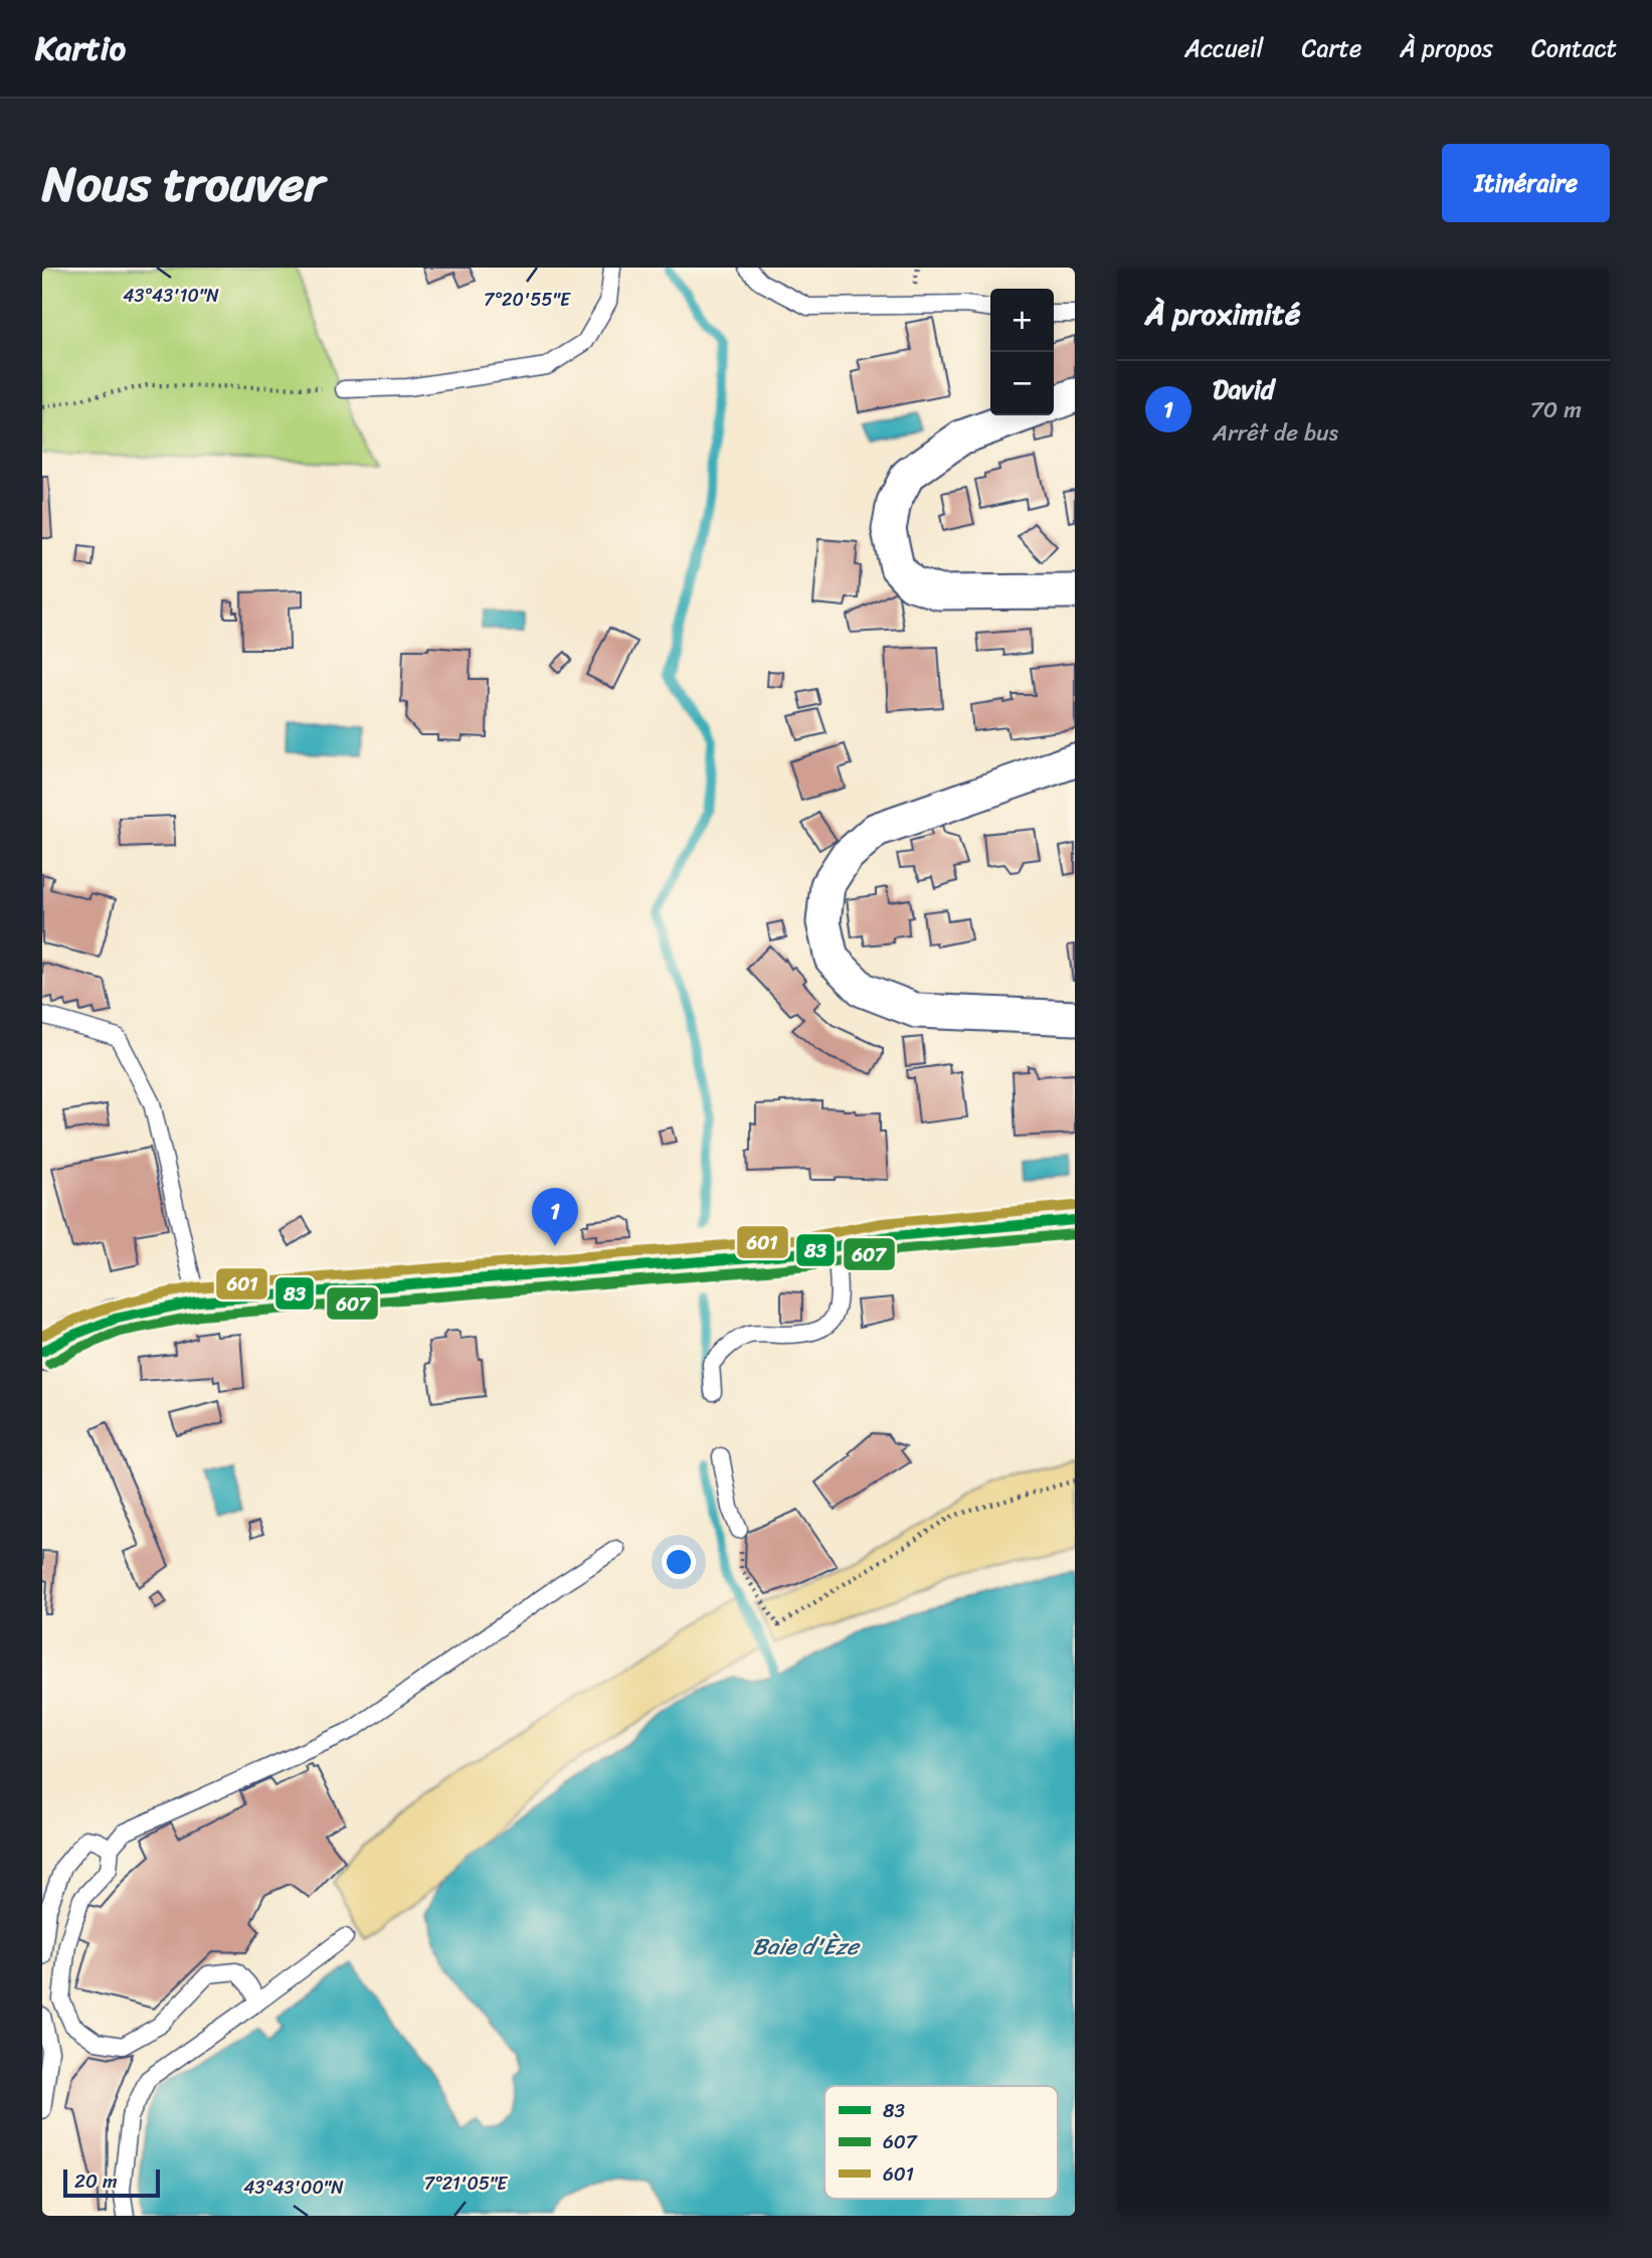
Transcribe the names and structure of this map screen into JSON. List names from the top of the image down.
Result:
{
  "water": ["Baie d'Èze"],
  "lines": ["transit line 601", "transit line 83", "transit line 607"],
  "legend": ["83", "607", "601"],
  "scale_bar": "20 m",
  "page": {
    "header": "Kartio",
    "nav": [
      "Accueil",
      "Carte",
      "À propos",
      "Contact"
    ],
    "title": "Nous trouver",
    "buttons": "Itinéraire",
    "heading": "À proximité",
    "map_buttons": ["+", "−"],
    "list": [
      {
        "mark": "1",
        "name": "David",
        "note": "Arrêt de bus",
        "value": "70 m"
      }
    ],
    "pins": "1",
    "scale": "20 m"
  },
  "coordinates": [
    "43°43'10\"N",
    "7°20'55\"E",
    "7°21'05\"E",
    "43°43'00\"N"
  ]
}
